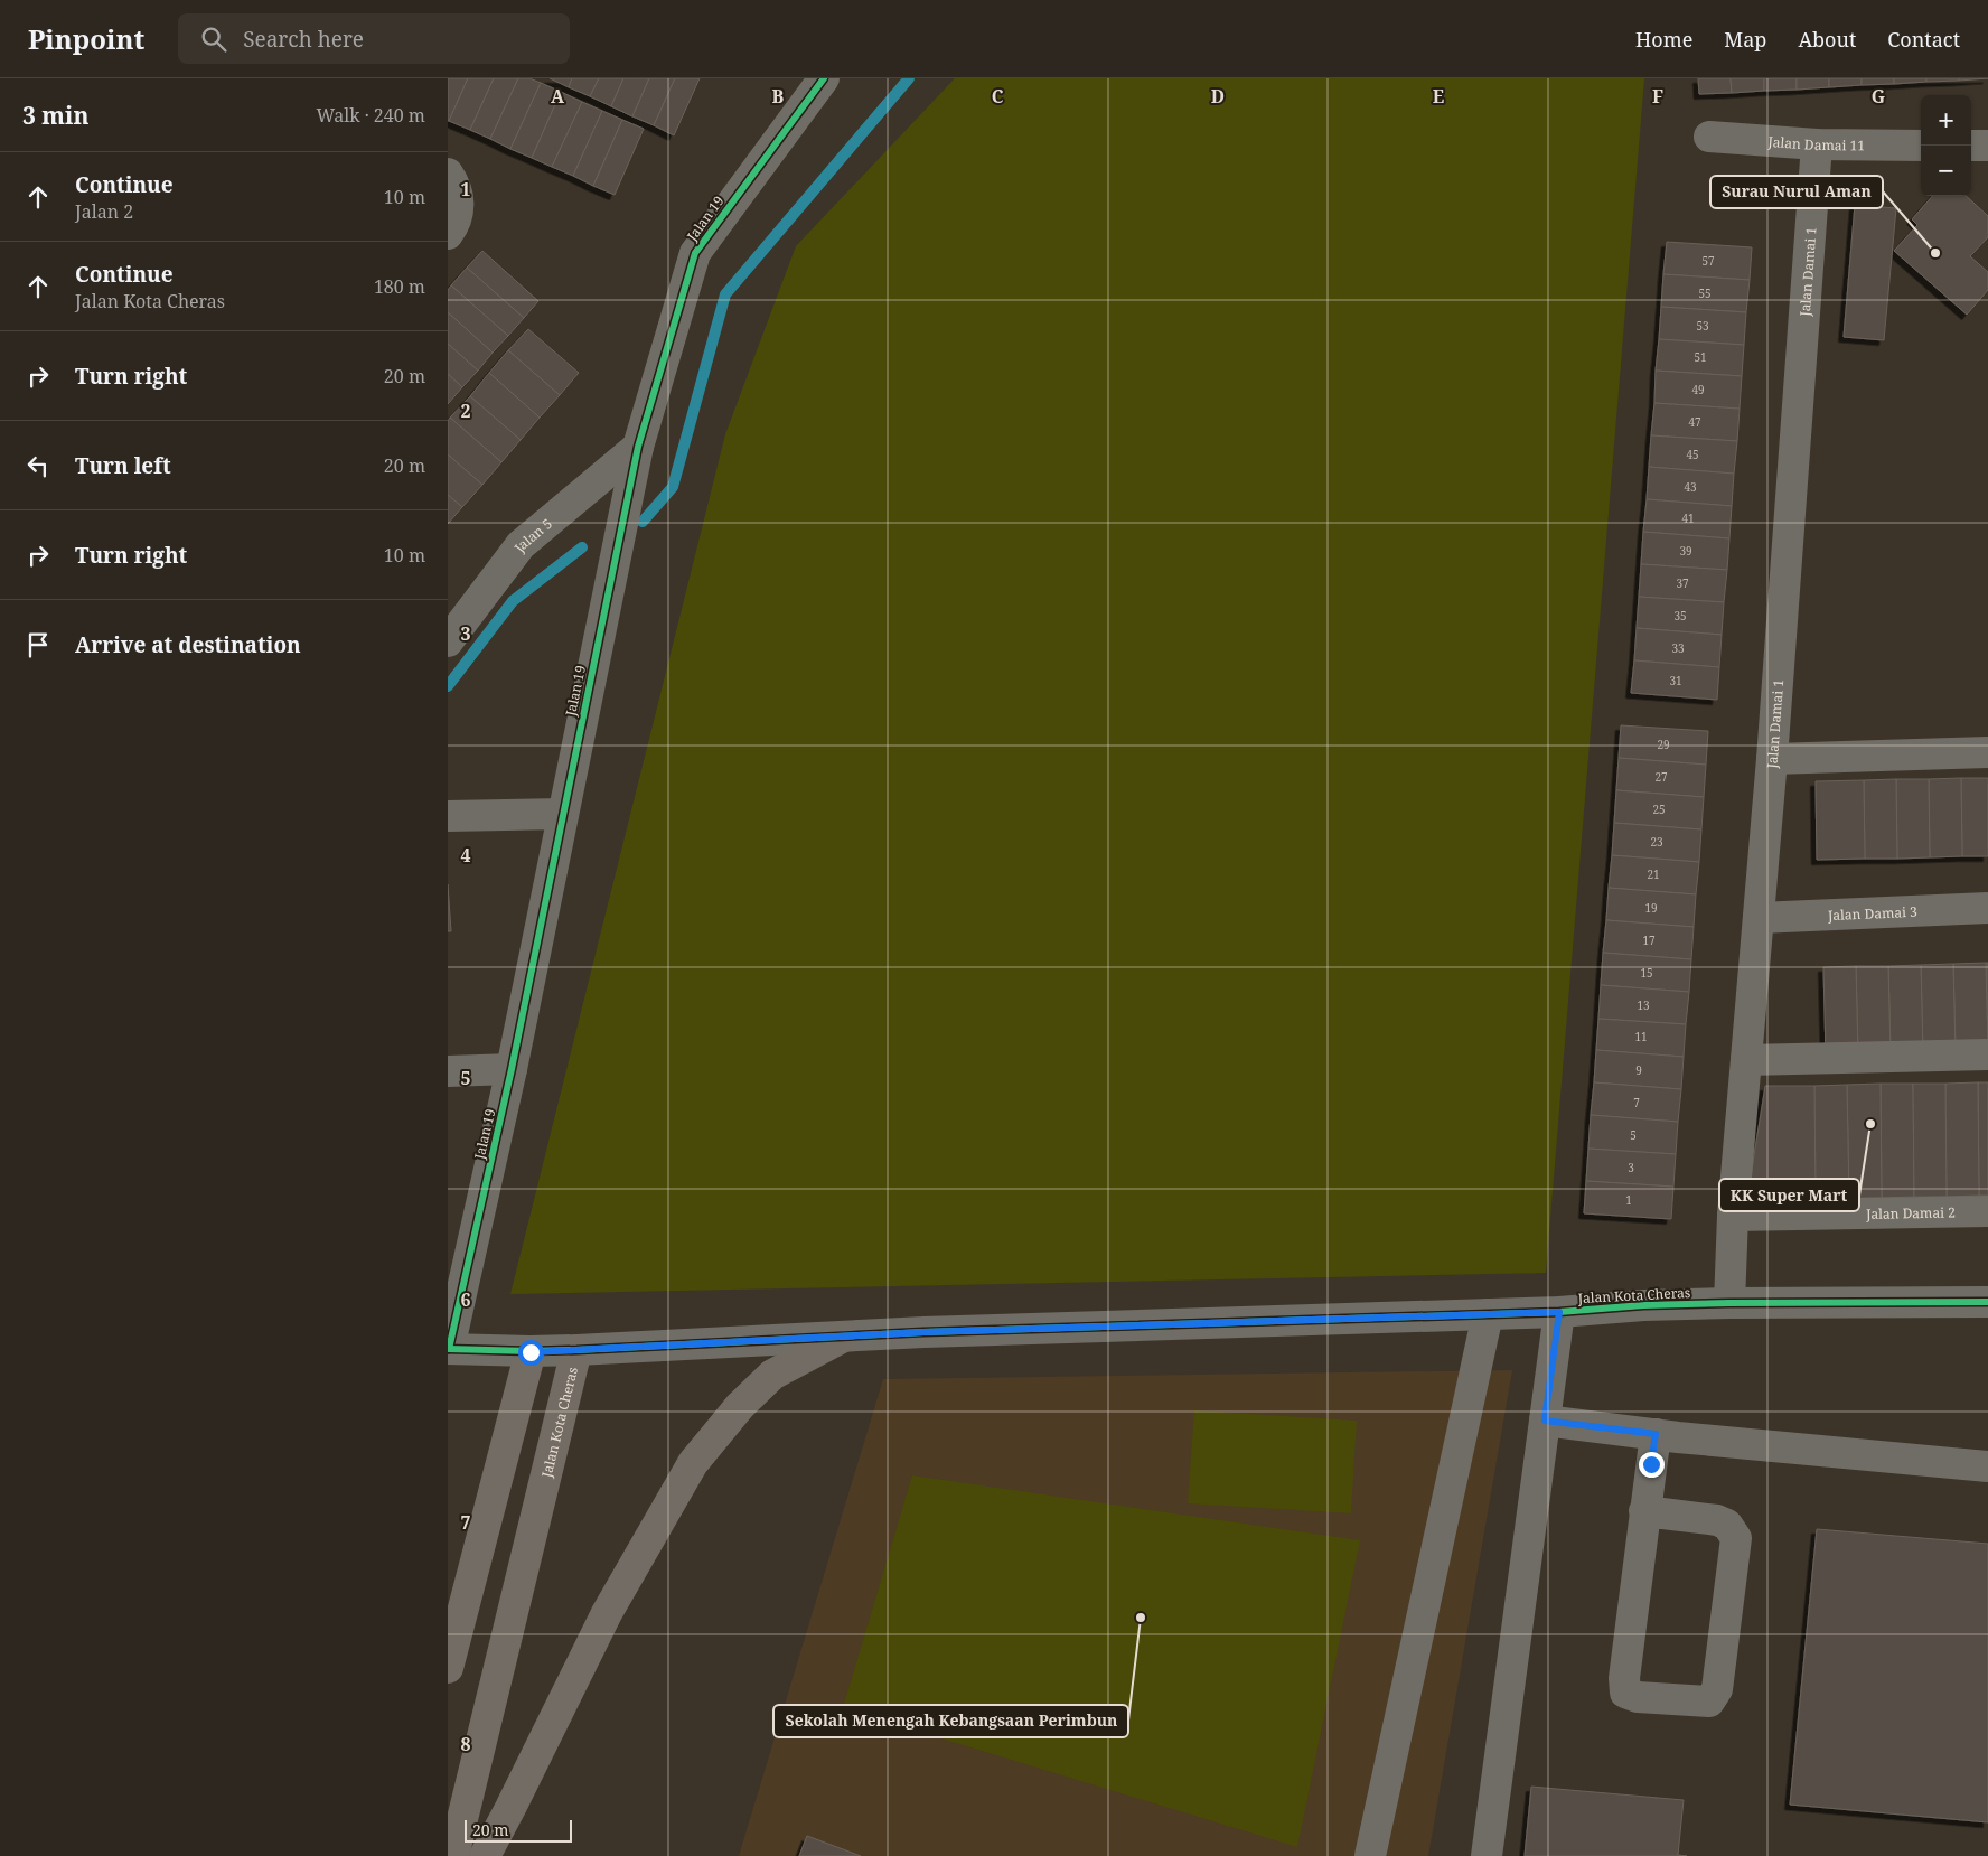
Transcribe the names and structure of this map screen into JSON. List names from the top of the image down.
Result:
{
  "streets": {
    "main road": ["Jalan Kota Cheras"],
    "street": [
      "Jalan Damai 11",
      "Jalan 19",
      "Jalan Damai 1",
      "Jalan 5",
      "Jalan Damai 3",
      "Jalan Damai 2"
    ]
  },
  "crossings": [
    ["Jalan Damai 11", "Jalan Damai 1"],
    ["Jalan 19", "Jalan 5"],
    ["Jalan Damai 1", "Jalan Damai 3"],
    ["Jalan Damai 1", "Jalan Damai 2"],
    ["Jalan Damai 1", "Jalan Kota Cheras"]
  ],
  "places": ["Surau Nurul Aman", "KK Super Mart", "Sekolah Menengah Kebangsaan Perimbun"],
  "house_numbers": [
    "57",
    "55",
    "53",
    "51",
    "49",
    "47",
    "45",
    "43",
    "41",
    "39",
    "37",
    "35",
    "33",
    "31",
    "29",
    "27",
    "25",
    "23",
    "21",
    "19",
    "17",
    "15",
    "13",
    "11",
    "9",
    "7",
    "5",
    "3",
    "1"
  ],
  "scale_bar": "20 m",
  "page": {
    "header": "Pinpoint",
    "search": "Search here",
    "nav": [
      "Home",
      "Map",
      "About",
      "Contact"
    ],
    "heading": ["3 min", "Walk · 240 m"],
    "map_buttons": ["+", "−"],
    "list": [
      ["Continue", "Jalan 2", "10 m"],
      ["Continue", "Jalan Kota Cheras", "180 m"],
      ["Turn right", "20 m"],
      ["Turn left", "20 m"],
      ["Turn right", "10 m"],
      "Arrive at destination"
    ],
    "scale": "20 m"
  },
  "grid": {
    "columns": [
      "A",
      "B",
      "C",
      "D",
      "E",
      "F",
      "G"
    ],
    "rows": [
      "1",
      "2",
      "3",
      "4",
      "5",
      "6",
      "7",
      "8"
    ]
  }
}
